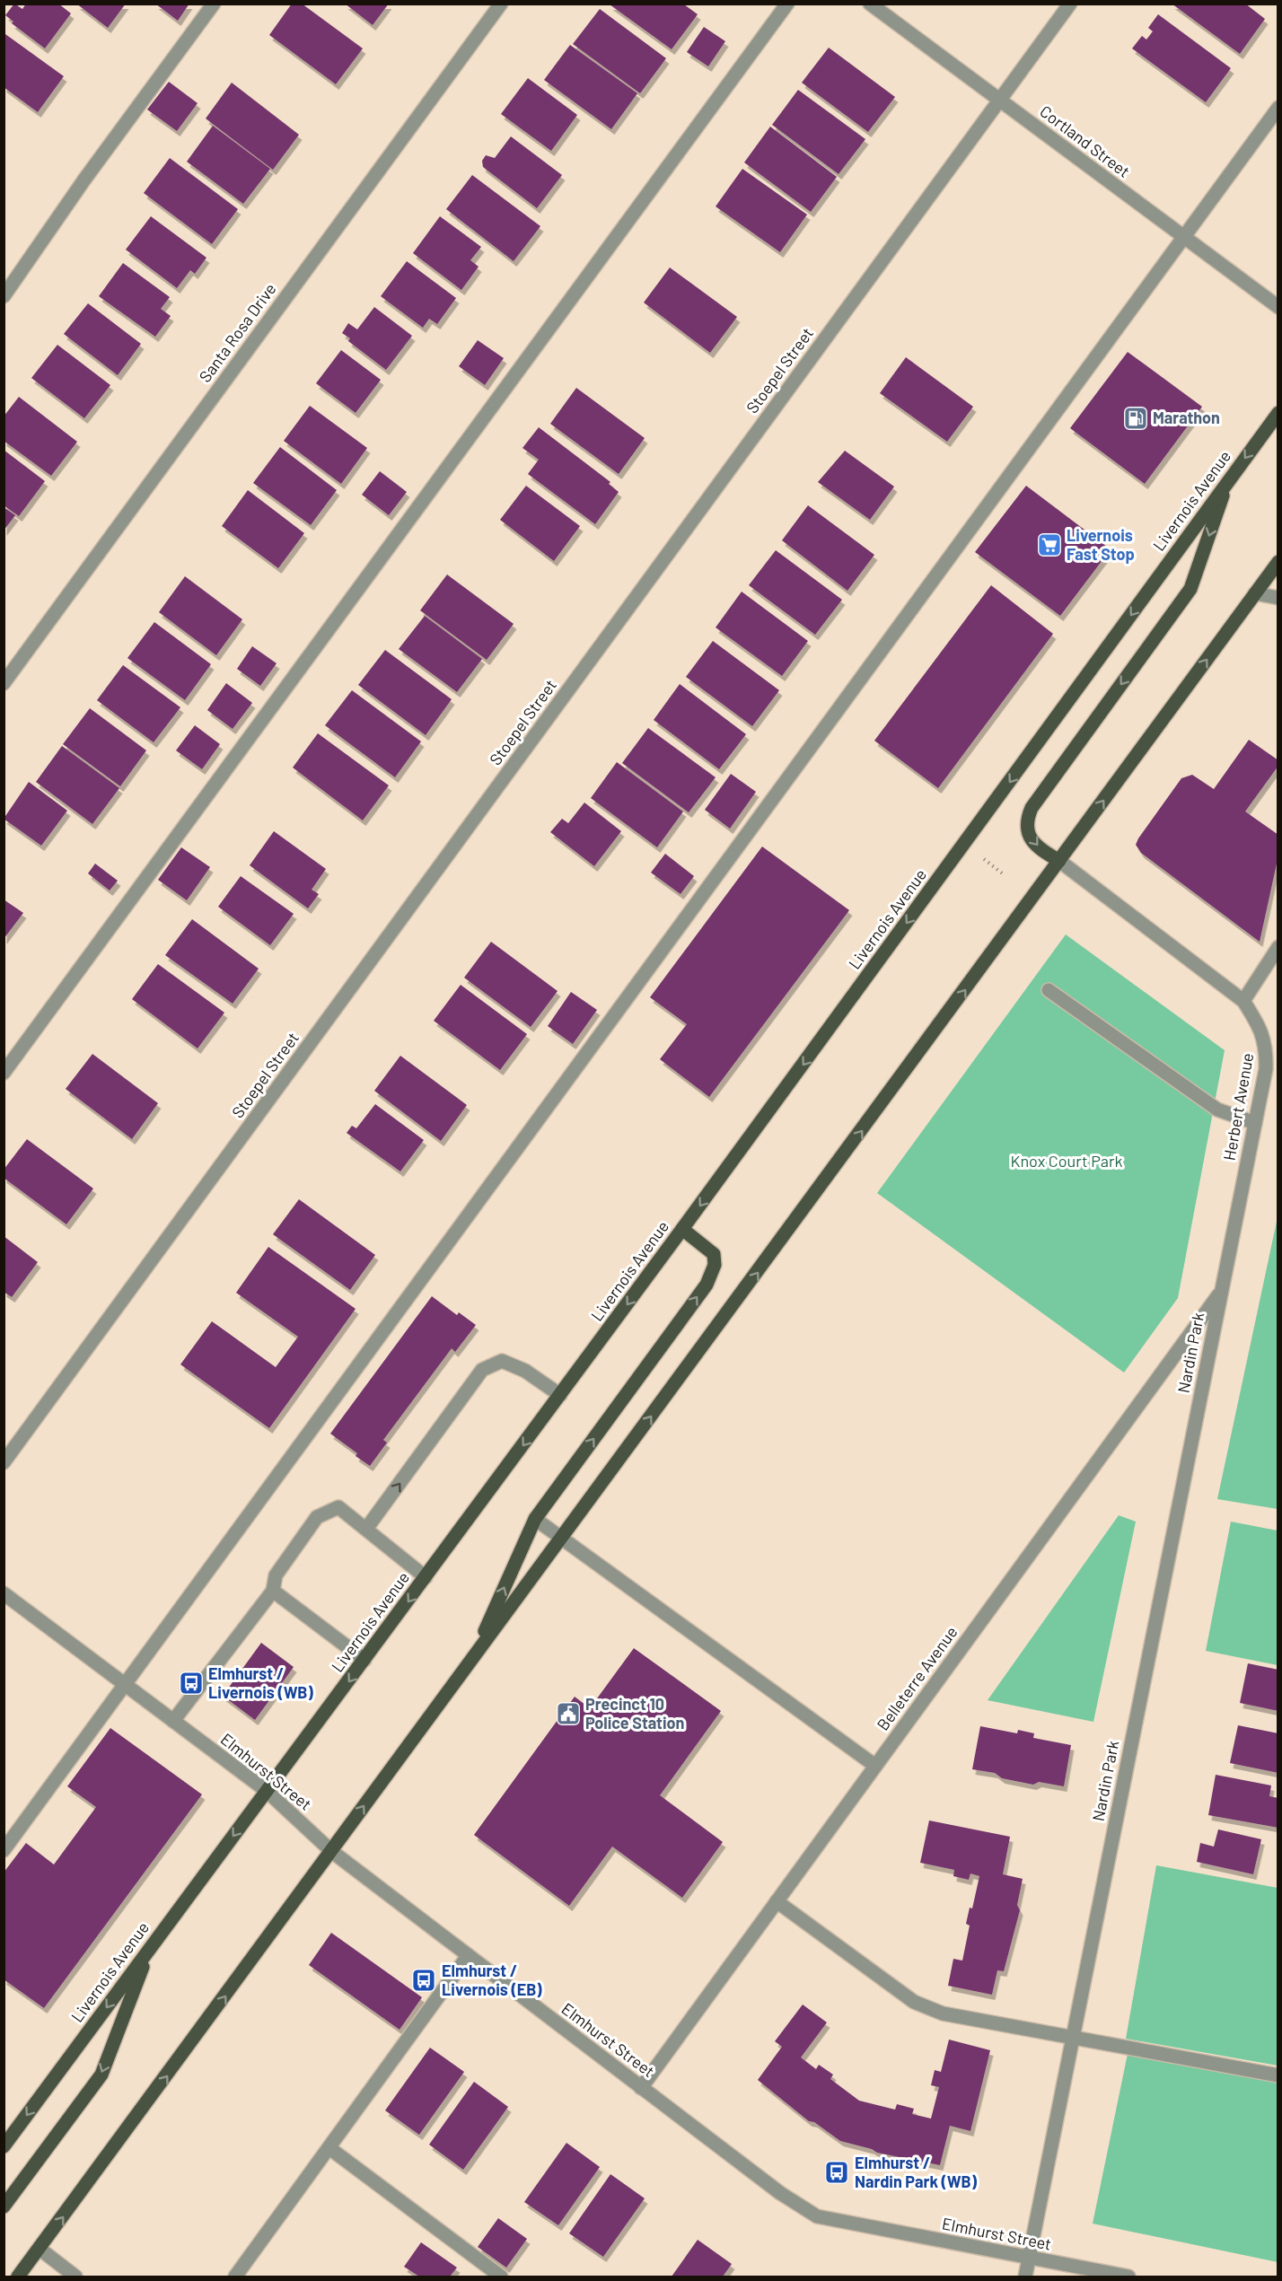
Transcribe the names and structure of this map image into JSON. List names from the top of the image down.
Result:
{
  "streets": {
    "main road": ["Livernois Avenue"],
    "street": [
      "Cortland Street",
      "Santa Rosa Drive",
      "Stoepel Street",
      "Herbert Avenue",
      "Nardin Park",
      "Belleterre Avenue",
      "Elmhurst Street"
    ]
  },
  "crossings": [
    ["Cortland Street", "Stoepel Street"],
    ["Livernois Avenue", "Elmhurst Street"],
    ["Herbert Avenue", "Nardin Park"],
    ["Herbert Avenue", "Belleterre Avenue"],
    ["Nardin Park", "Belleterre Avenue"],
    ["Nardin Park", "Elmhurst Street"],
    ["Belleterre Avenue", "Elmhurst Street"]
  ],
  "parks": ["Knox Court Park"],
  "places": {
    "fuel station": ["Marathon"],
    "supermarket": ["Livernois Fast Stop"],
    "bus stop": ["Elmhurst / Livernois (WB)", "Elmhurst / Livernois (EB)", "Elmhurst / Nardin Park (WB)"],
    "public building": ["Precinct 10 Police Station"]
  }
}
